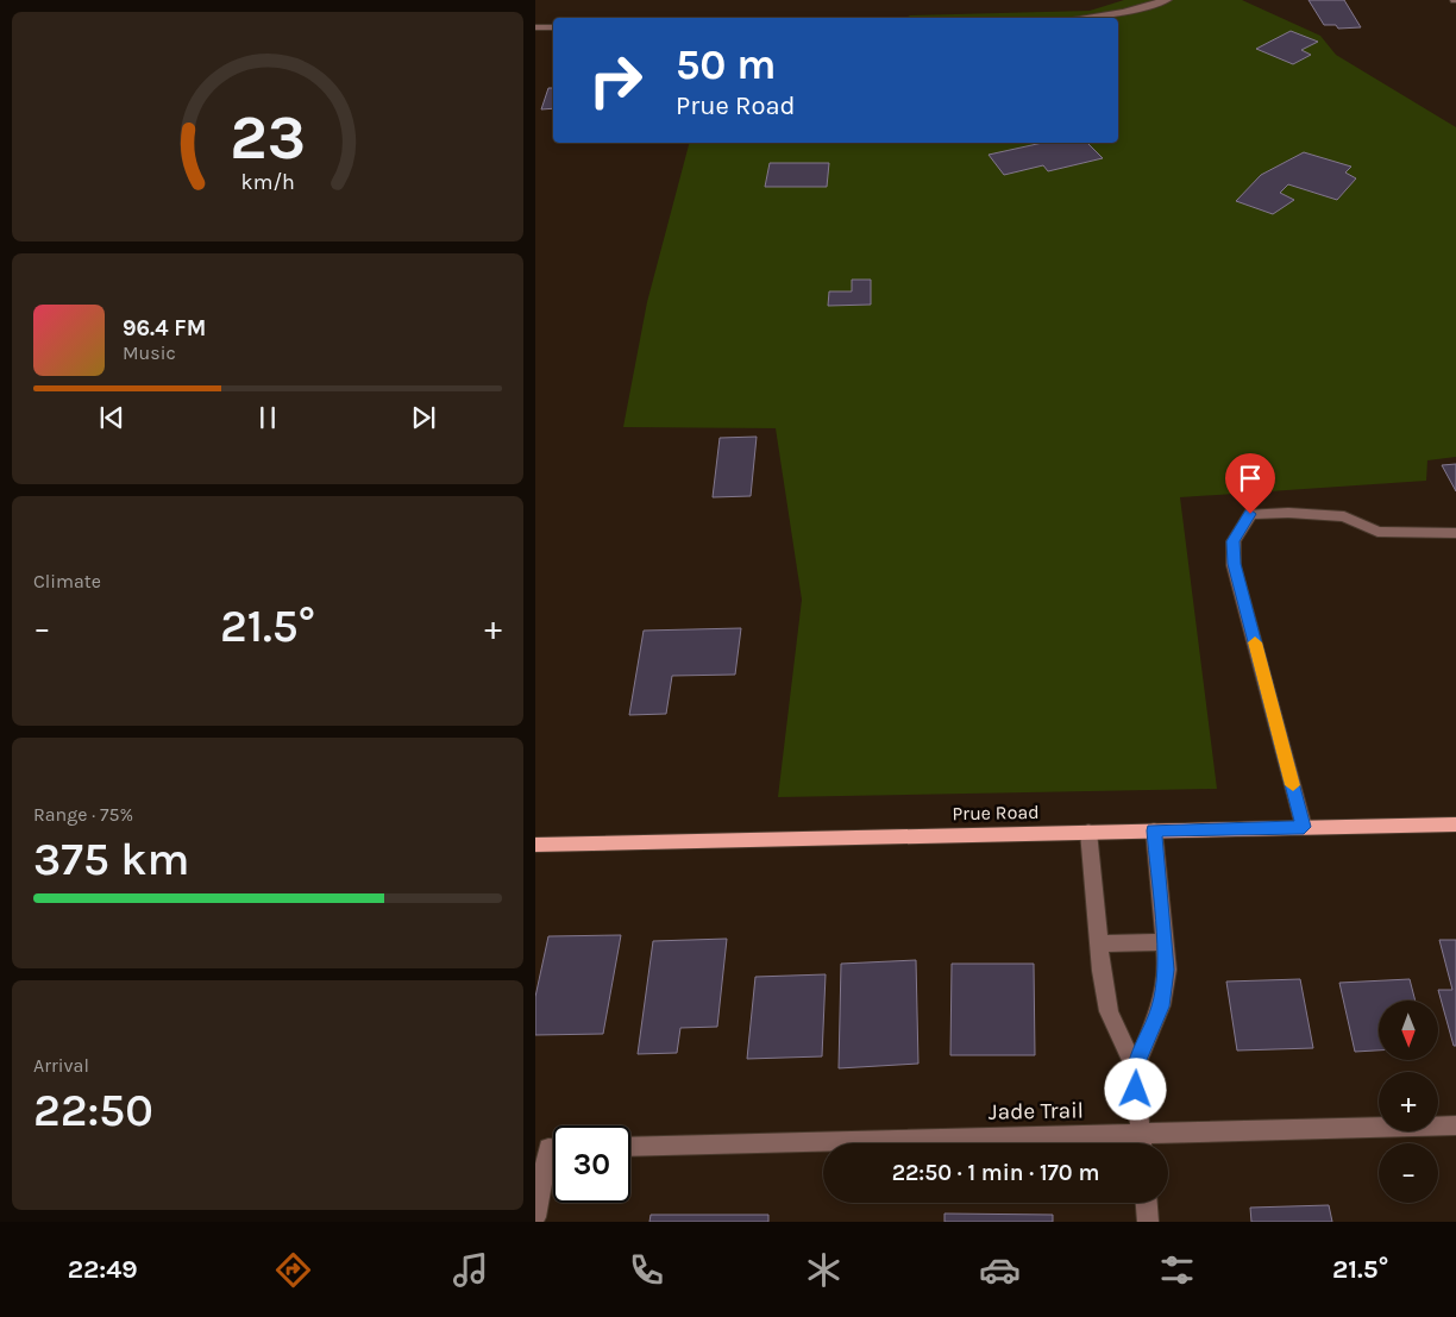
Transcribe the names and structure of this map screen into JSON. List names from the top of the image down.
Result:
{
  "streets": {
    "main road": ["Prue Road"],
    "street": ["Jade Trail"]
  },
  "north": "bottom",
  "page": {
    "turn": ["50 m", "Prue Road"],
    "song": ["96.4 FM", "Music"],
    "tile": [
      "Climate",
      ["Range · 75%", "375 km"],
      ["Arrival", "22:50"]
    ],
    "heat": ["−", "21.5°", "+"],
    "map_buttons": ["+", "−"],
    "limit": "30",
    "trip": "22:50 · 1 min · 170 m",
    "tabs": ["22:49", "21.5°"],
    "gauge": ["23", "km/h"]
  }
}
